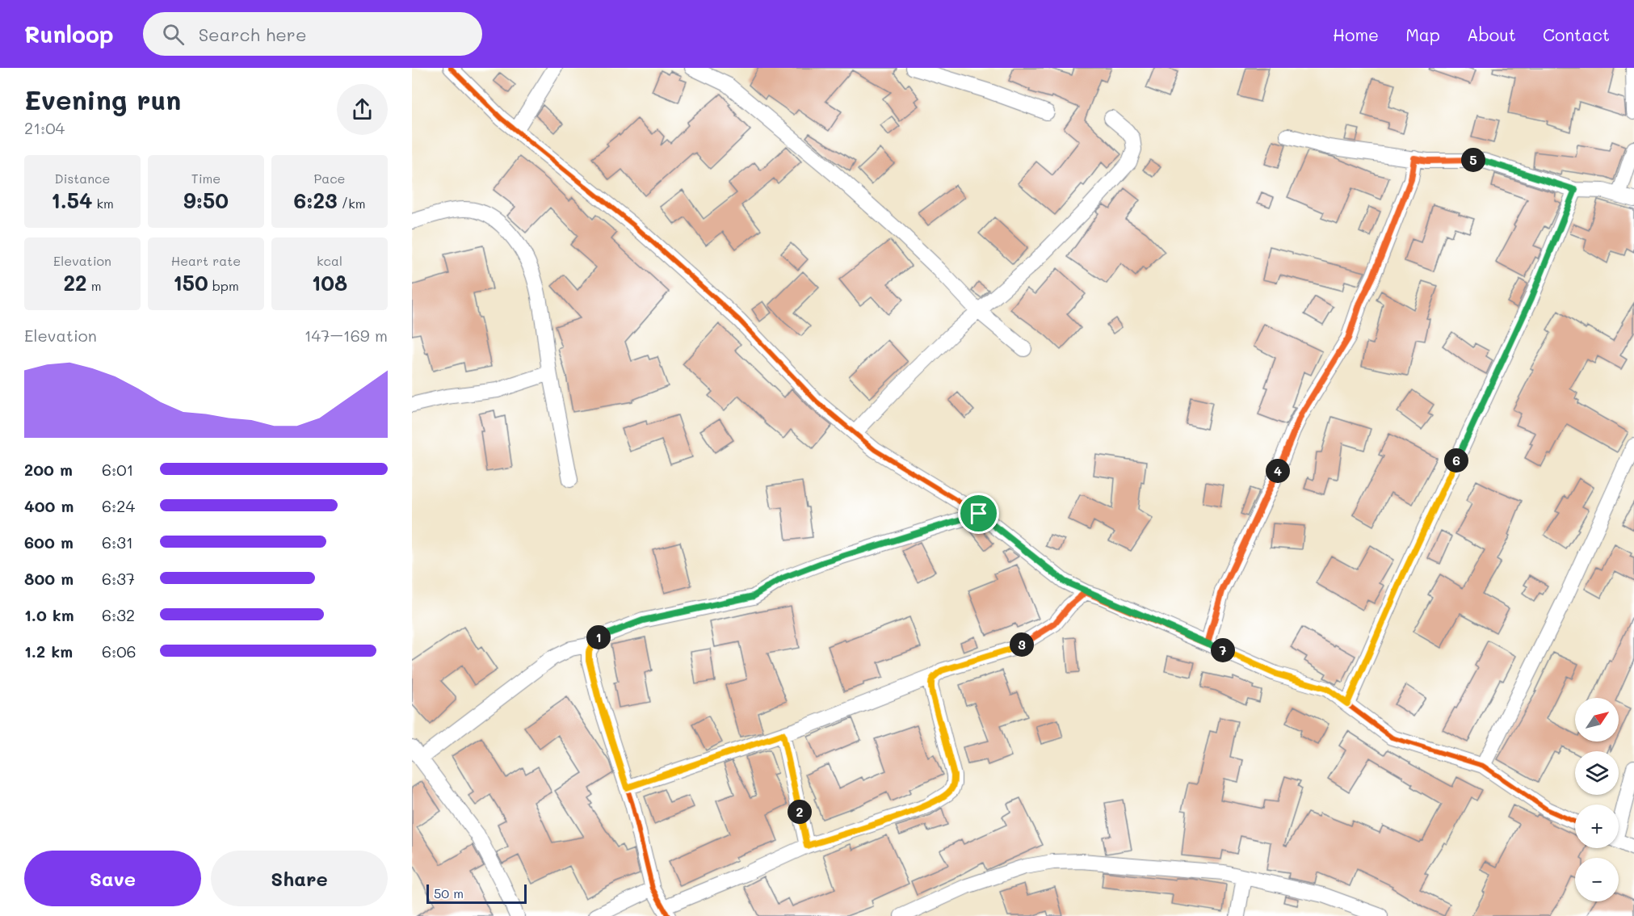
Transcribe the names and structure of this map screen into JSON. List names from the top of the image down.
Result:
{
  "scale_bar": "50 m",
  "north": "top right",
  "page": {
    "header": "Runloop",
    "search": "Search here",
    "nav": [
      "Home",
      "Map",
      "About",
      "Contact"
    ],
    "heading": ["Evening run", "21:04"],
    "pins": [
      "5",
      "6",
      "4",
      "1",
      "3",
      "7",
      "2"
    ],
    "stats": [
      ["Distance", "1.54 km"],
      ["Time", "9:50"],
      ["Pace", "6:23 /km"],
      ["Elevation", "22 m"],
      ["Heart rate", "150 bpm"],
      ["kcal", "108"]
    ],
    "chart": ["Elevation", "147–169 m"],
    "list": [
      {
        "name": "200 m",
        "note": "6:01"
      },
      {
        "name": "400 m",
        "note": "6:24"
      },
      {
        "name": "600 m",
        "note": "6:31"
      },
      {
        "name": "800 m",
        "note": "6:37"
      },
      {
        "name": "1.0 km",
        "note": "6:32"
      },
      {
        "name": "1.2 km",
        "note": "6:06"
      }
    ],
    "map_buttons": ["+", "−"],
    "buttons": ["Save", "Share"],
    "scale": "50 m"
  }
}
